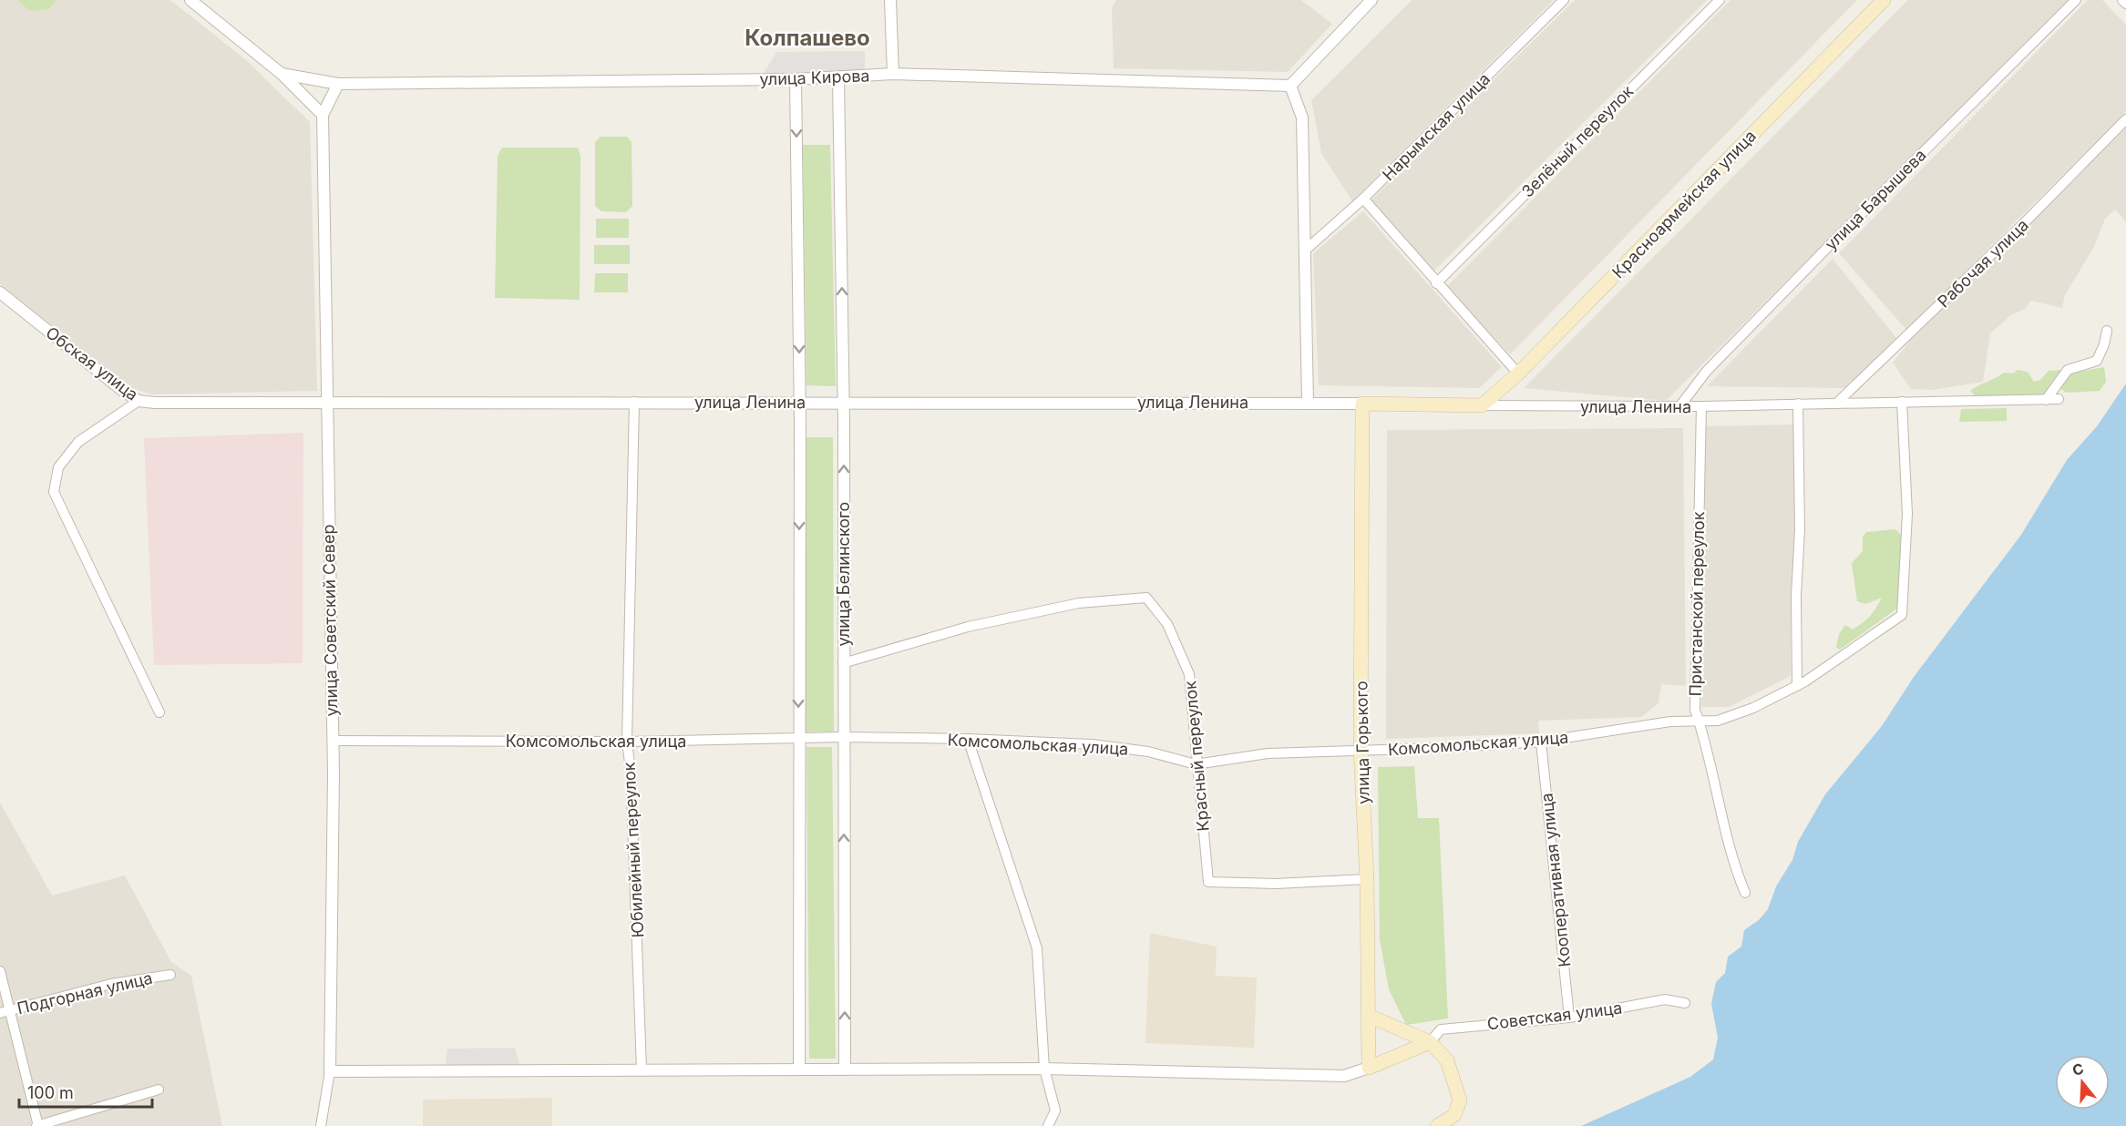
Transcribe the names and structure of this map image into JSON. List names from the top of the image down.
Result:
{
  "streets": {
    "main road": ["Красноармейская улица", "улица Ленина", "улица Горького"],
    "street": [
      "улица Кирова",
      "Нарымская улица",
      "Зелёный переулок",
      "улица Барышева",
      "Рабочая улица",
      "Обская улица",
      "улица Белинского",
      "Пристанской переулок",
      "улица Советский Север",
      "Комсомольская улица",
      "Красный переулок",
      "Юбилейный переулок",
      "Кооперативная улица",
      "Подгорная улица",
      "Советская улица"
    ]
  },
  "crossings": [
    ["улица Кирова", "улица Белинского"],
    ["улица Барышева", "улица Ленина"],
    ["Красноармейская улица", "улица Ленина"],
    ["Рабочая улица", "улица Ленина"],
    ["Обская улица", "улица Ленина"],
    ["Обская улица", "улица Советский Север"],
    ["улица Ленина", "улица Белинского"],
    ["улица Ленина", "Пристанской переулок"],
    ["улица Ленина", "улица Советский Север"],
    ["улица Ленина", "Комсомольская улица"],
    ["улица Ленина", "улица Горького"],
    ["улица Ленина", "Юбилейный переулок"],
    ["улица Белинского", "Комсомольская улица"],
    ["улица Белинского", "Красный переулок"],
    ["Пристанской переулок", "Комсомольская улица"],
    ["улица Советский Север", "Комсомольская улица"],
    ["Комсомольская улица", "улица Горького"],
    ["Комсомольская улица", "Красный переулок"],
    ["Комсомольская улица", "Юбилейный переулок"],
    ["Комсомольская улица", "Кооперативная улица"],
    ["улица Горького", "Красный переулок"],
    ["Кооперативная улица", "Советская улица"]
  ],
  "districts": ["Колпашево"],
  "scale_bar": "100 m",
  "north": "top"
}
